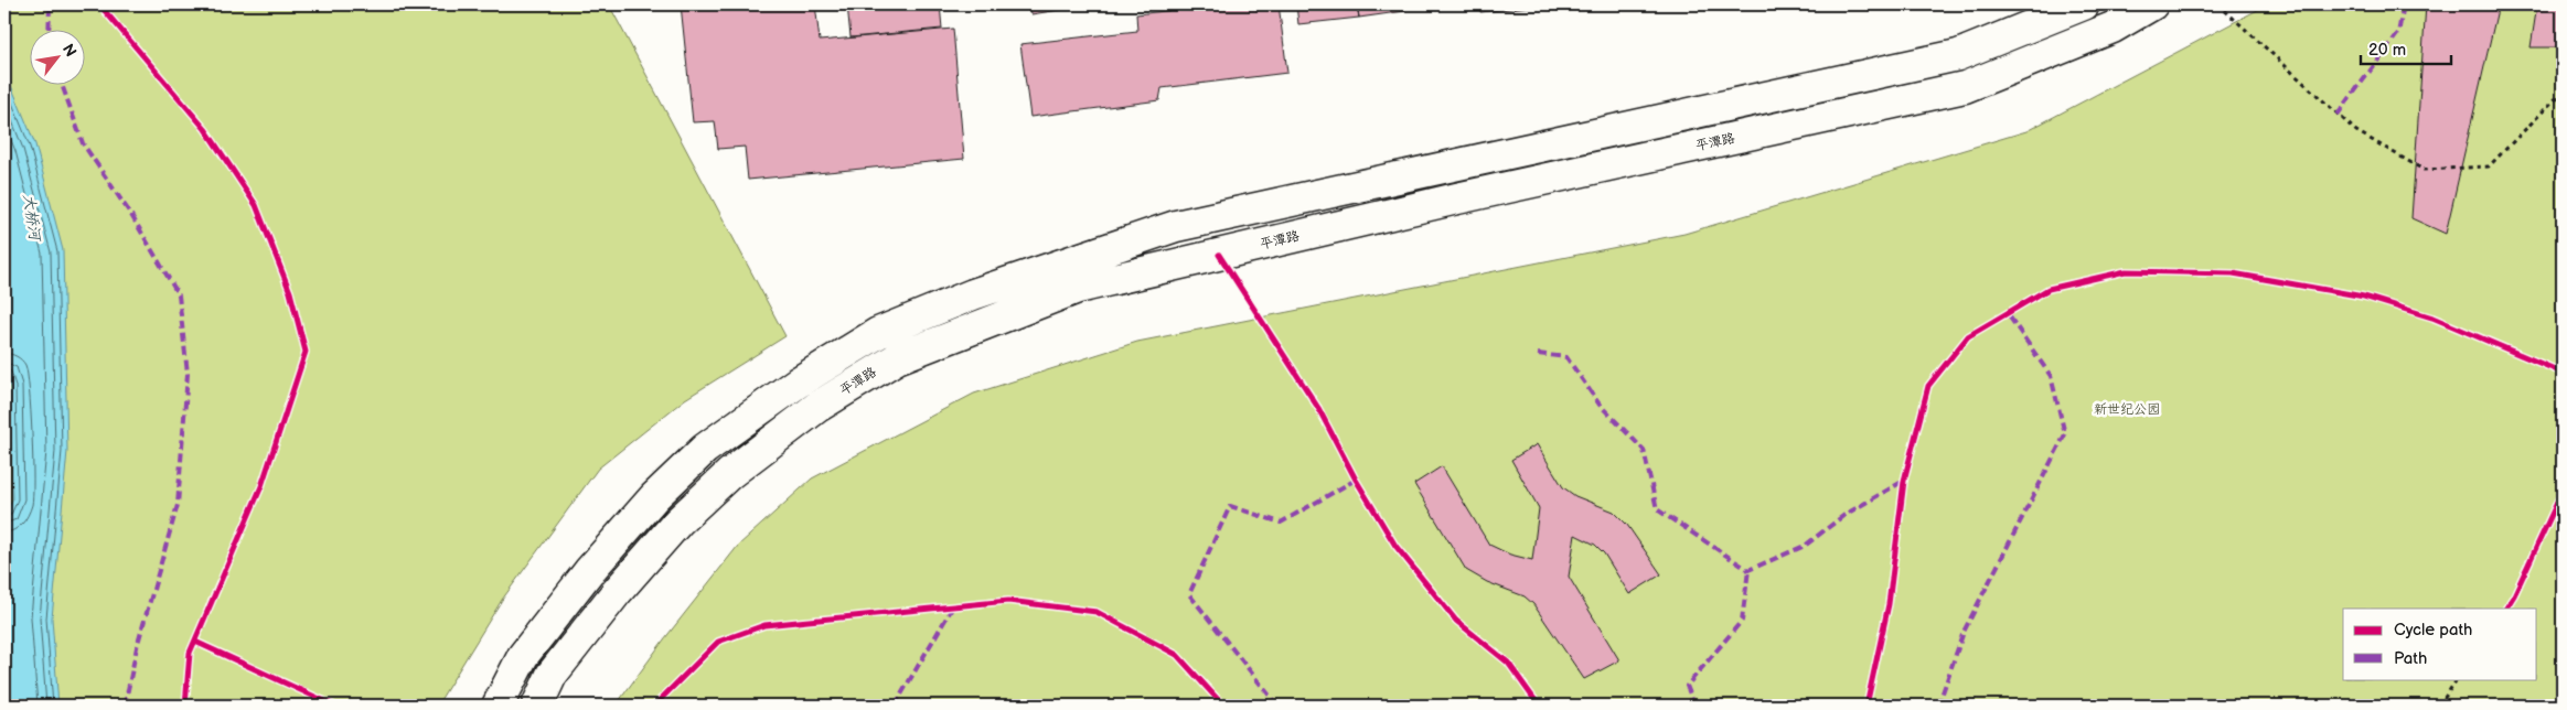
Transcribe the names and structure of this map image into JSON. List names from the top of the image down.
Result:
{
  "streets": {
    "main road": ["平潭路"]
  },
  "water": ["大桥河"],
  "parks": ["新世纪公园"],
  "legend": ["Cycle path", "Path"],
  "scale_bar": "20 m",
  "north": "top right"
}
